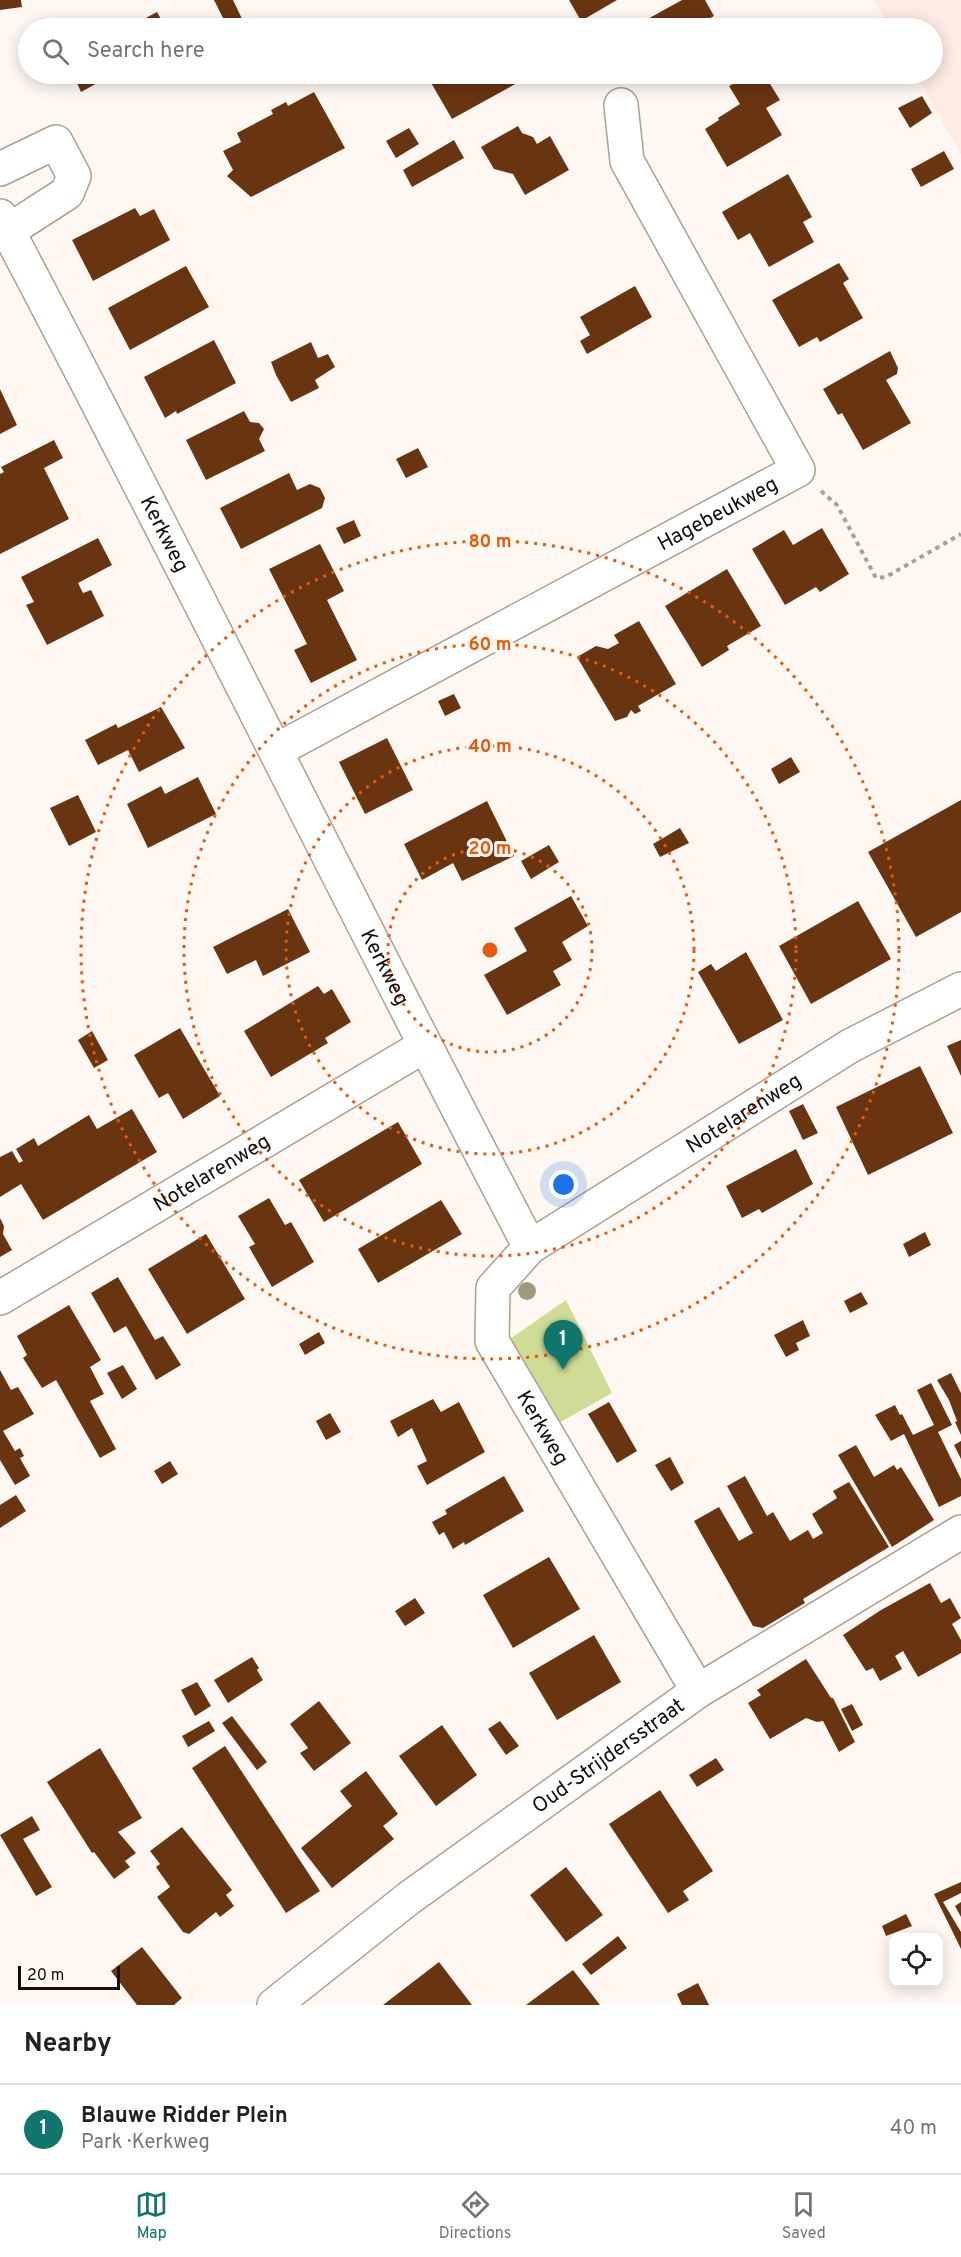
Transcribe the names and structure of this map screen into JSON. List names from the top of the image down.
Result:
{
  "streets": {
    "street": [
      "Hagebeukweg",
      "Kerkweg",
      "Notelarenweg",
      "Oud-Strijdersstraat"
    ]
  },
  "crossings": [
    ["Hagebeukweg", "Kerkweg"],
    ["Kerkweg", "Notelarenweg"],
    ["Kerkweg", "Oud-Strijdersstraat"]
  ],
  "scale_bar": "20 m",
  "page": {
    "search": "Search here",
    "pins": "1",
    "scale": "20 m",
    "heading": "Nearby",
    "list": [
      {
        "mark": "1",
        "name": "Blauwe Ridder Plein",
        "note": "Park · Kerkweg",
        "value": "40 m"
      }
    ],
    "nav": ["Map", "Directions", "Saved"]
  },
  "rings": [
    "80 m",
    "60 m",
    "40 m",
    "20 m"
  ]
}
